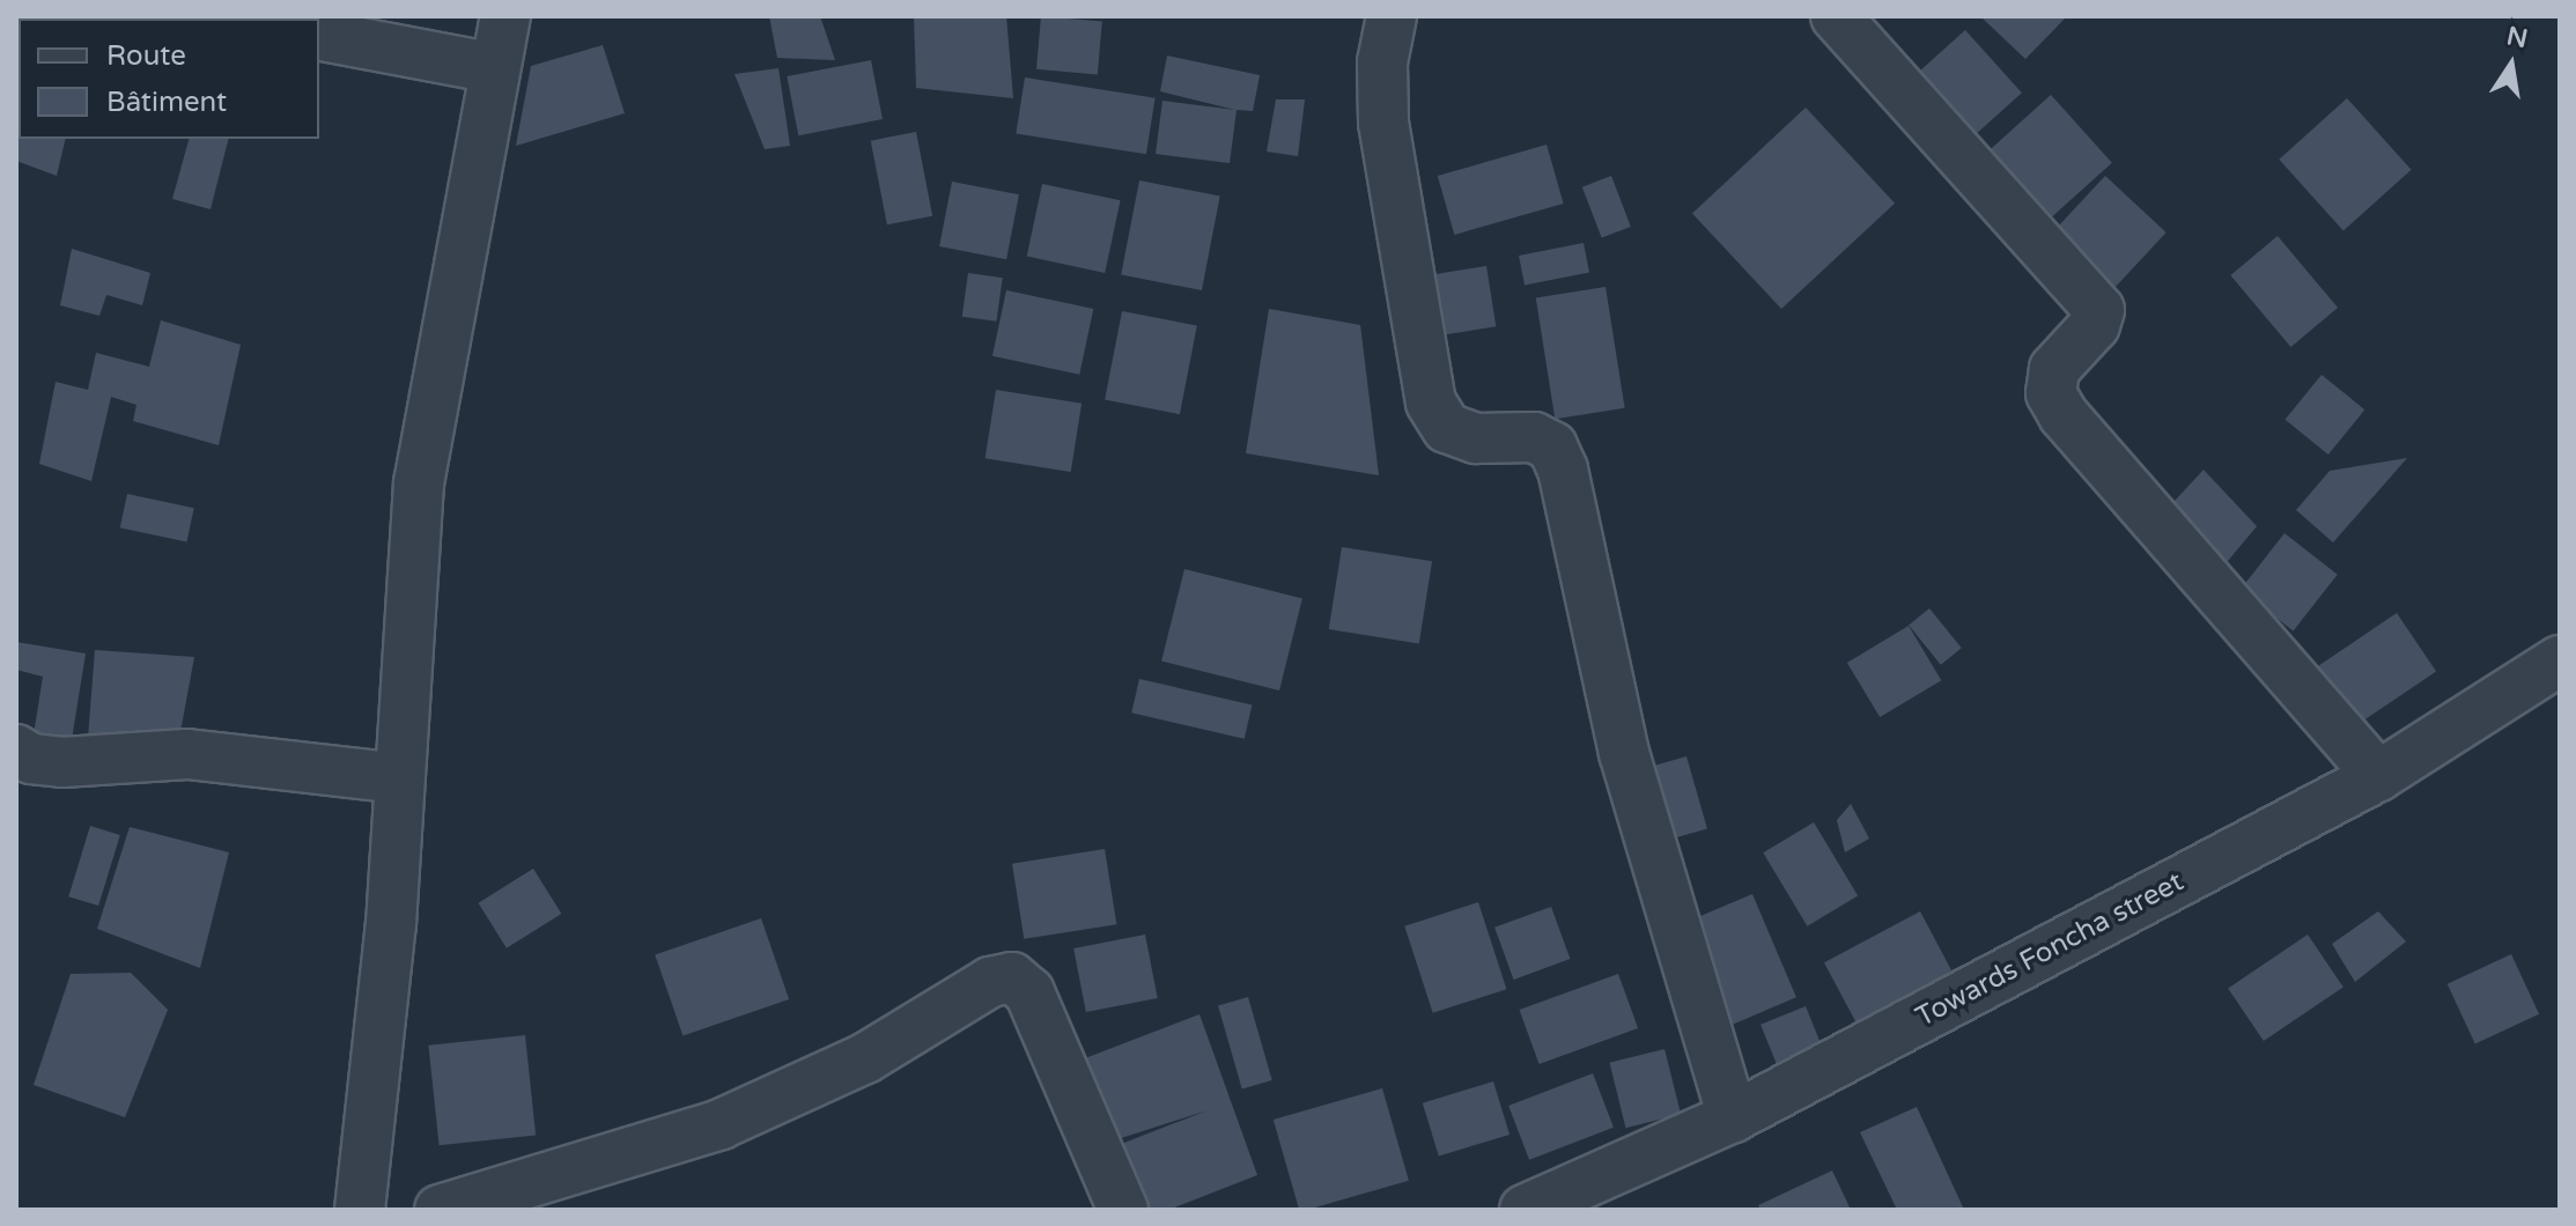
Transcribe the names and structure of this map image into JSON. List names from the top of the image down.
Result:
{
  "streets": {
    "street": ["Towards Foncha street"]
  },
  "legend": ["Route", "Bâtiment"],
  "north": "top"
}
